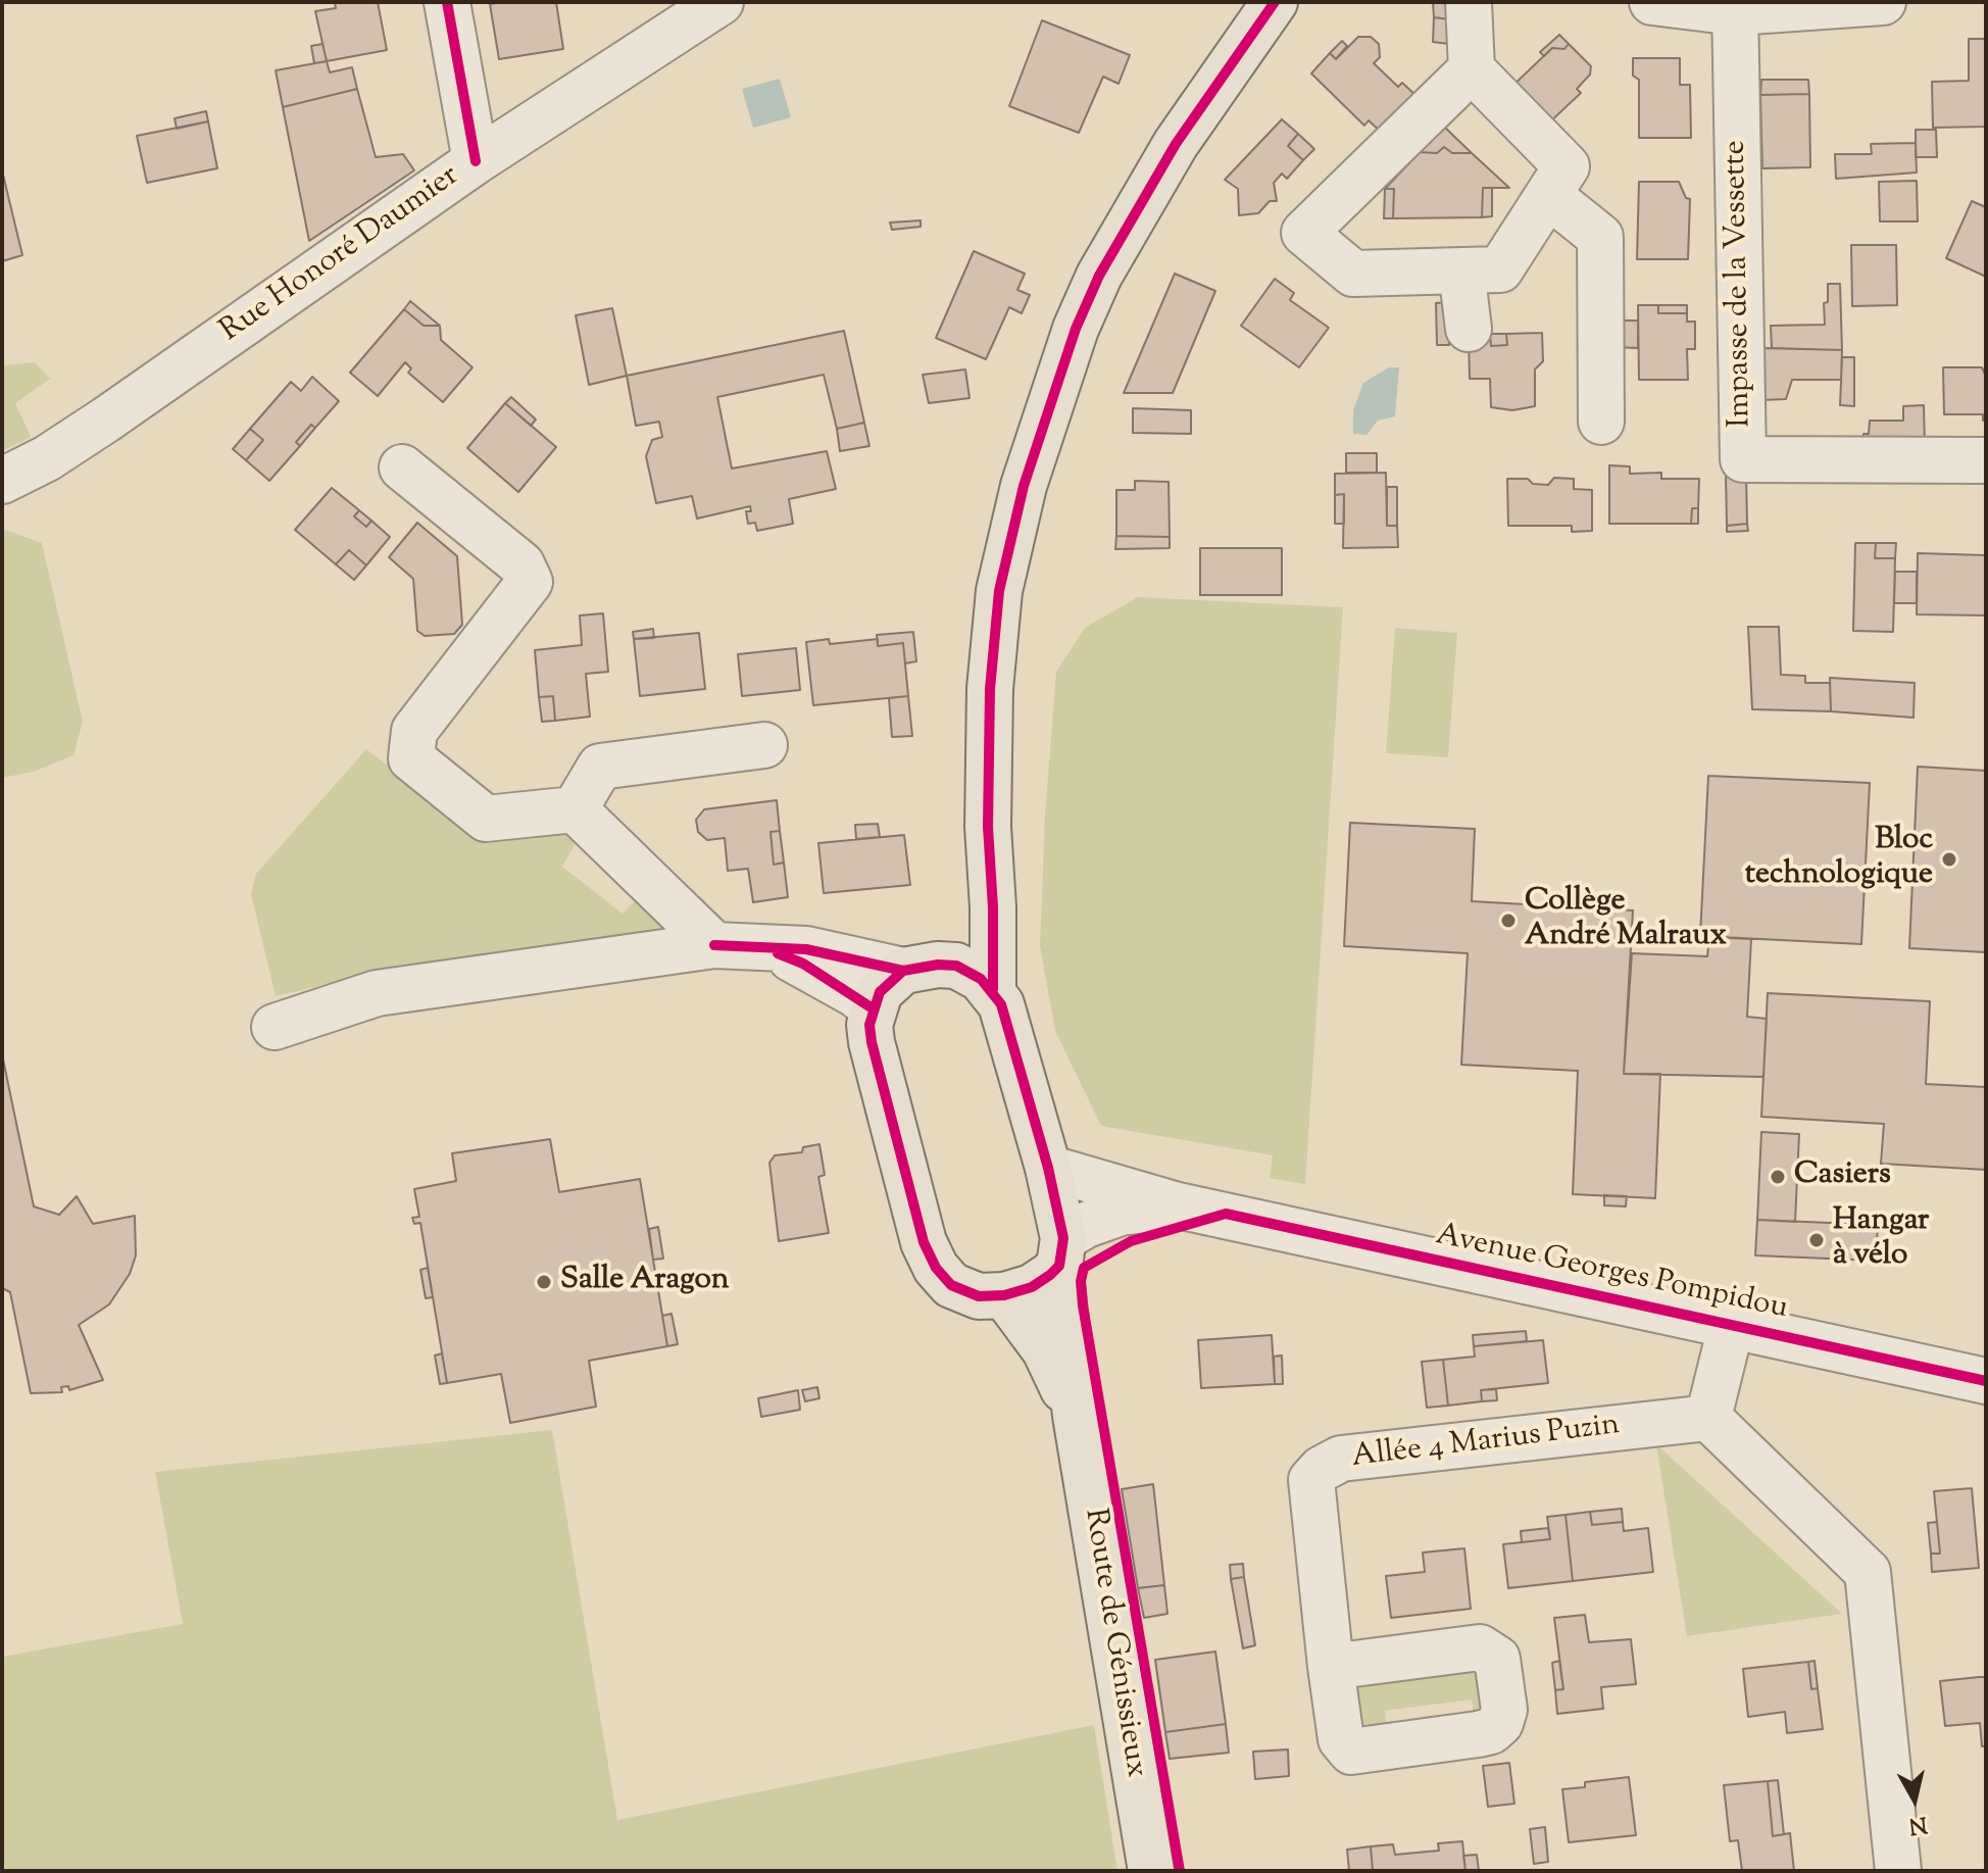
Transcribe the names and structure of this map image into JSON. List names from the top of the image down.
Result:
{
  "streets": {
    "main road": ["Route de Génissieux"],
    "street": [
      "Rue Honoré Daumier",
      "Impasse de la Vessette",
      "Avenue Georges Pompidou",
      "Allée 4 Marius Puzin"
    ]
  },
  "crossings": [
    ["Avenue Georges Pompidou", "Route de Génissieux"]
  ],
  "places": [
    "Bloc technologique",
    "Collège André Malraux",
    "Casiers",
    "Hangar à vélo",
    "Salle Aragon"
  ],
  "north": "bottom"
}
